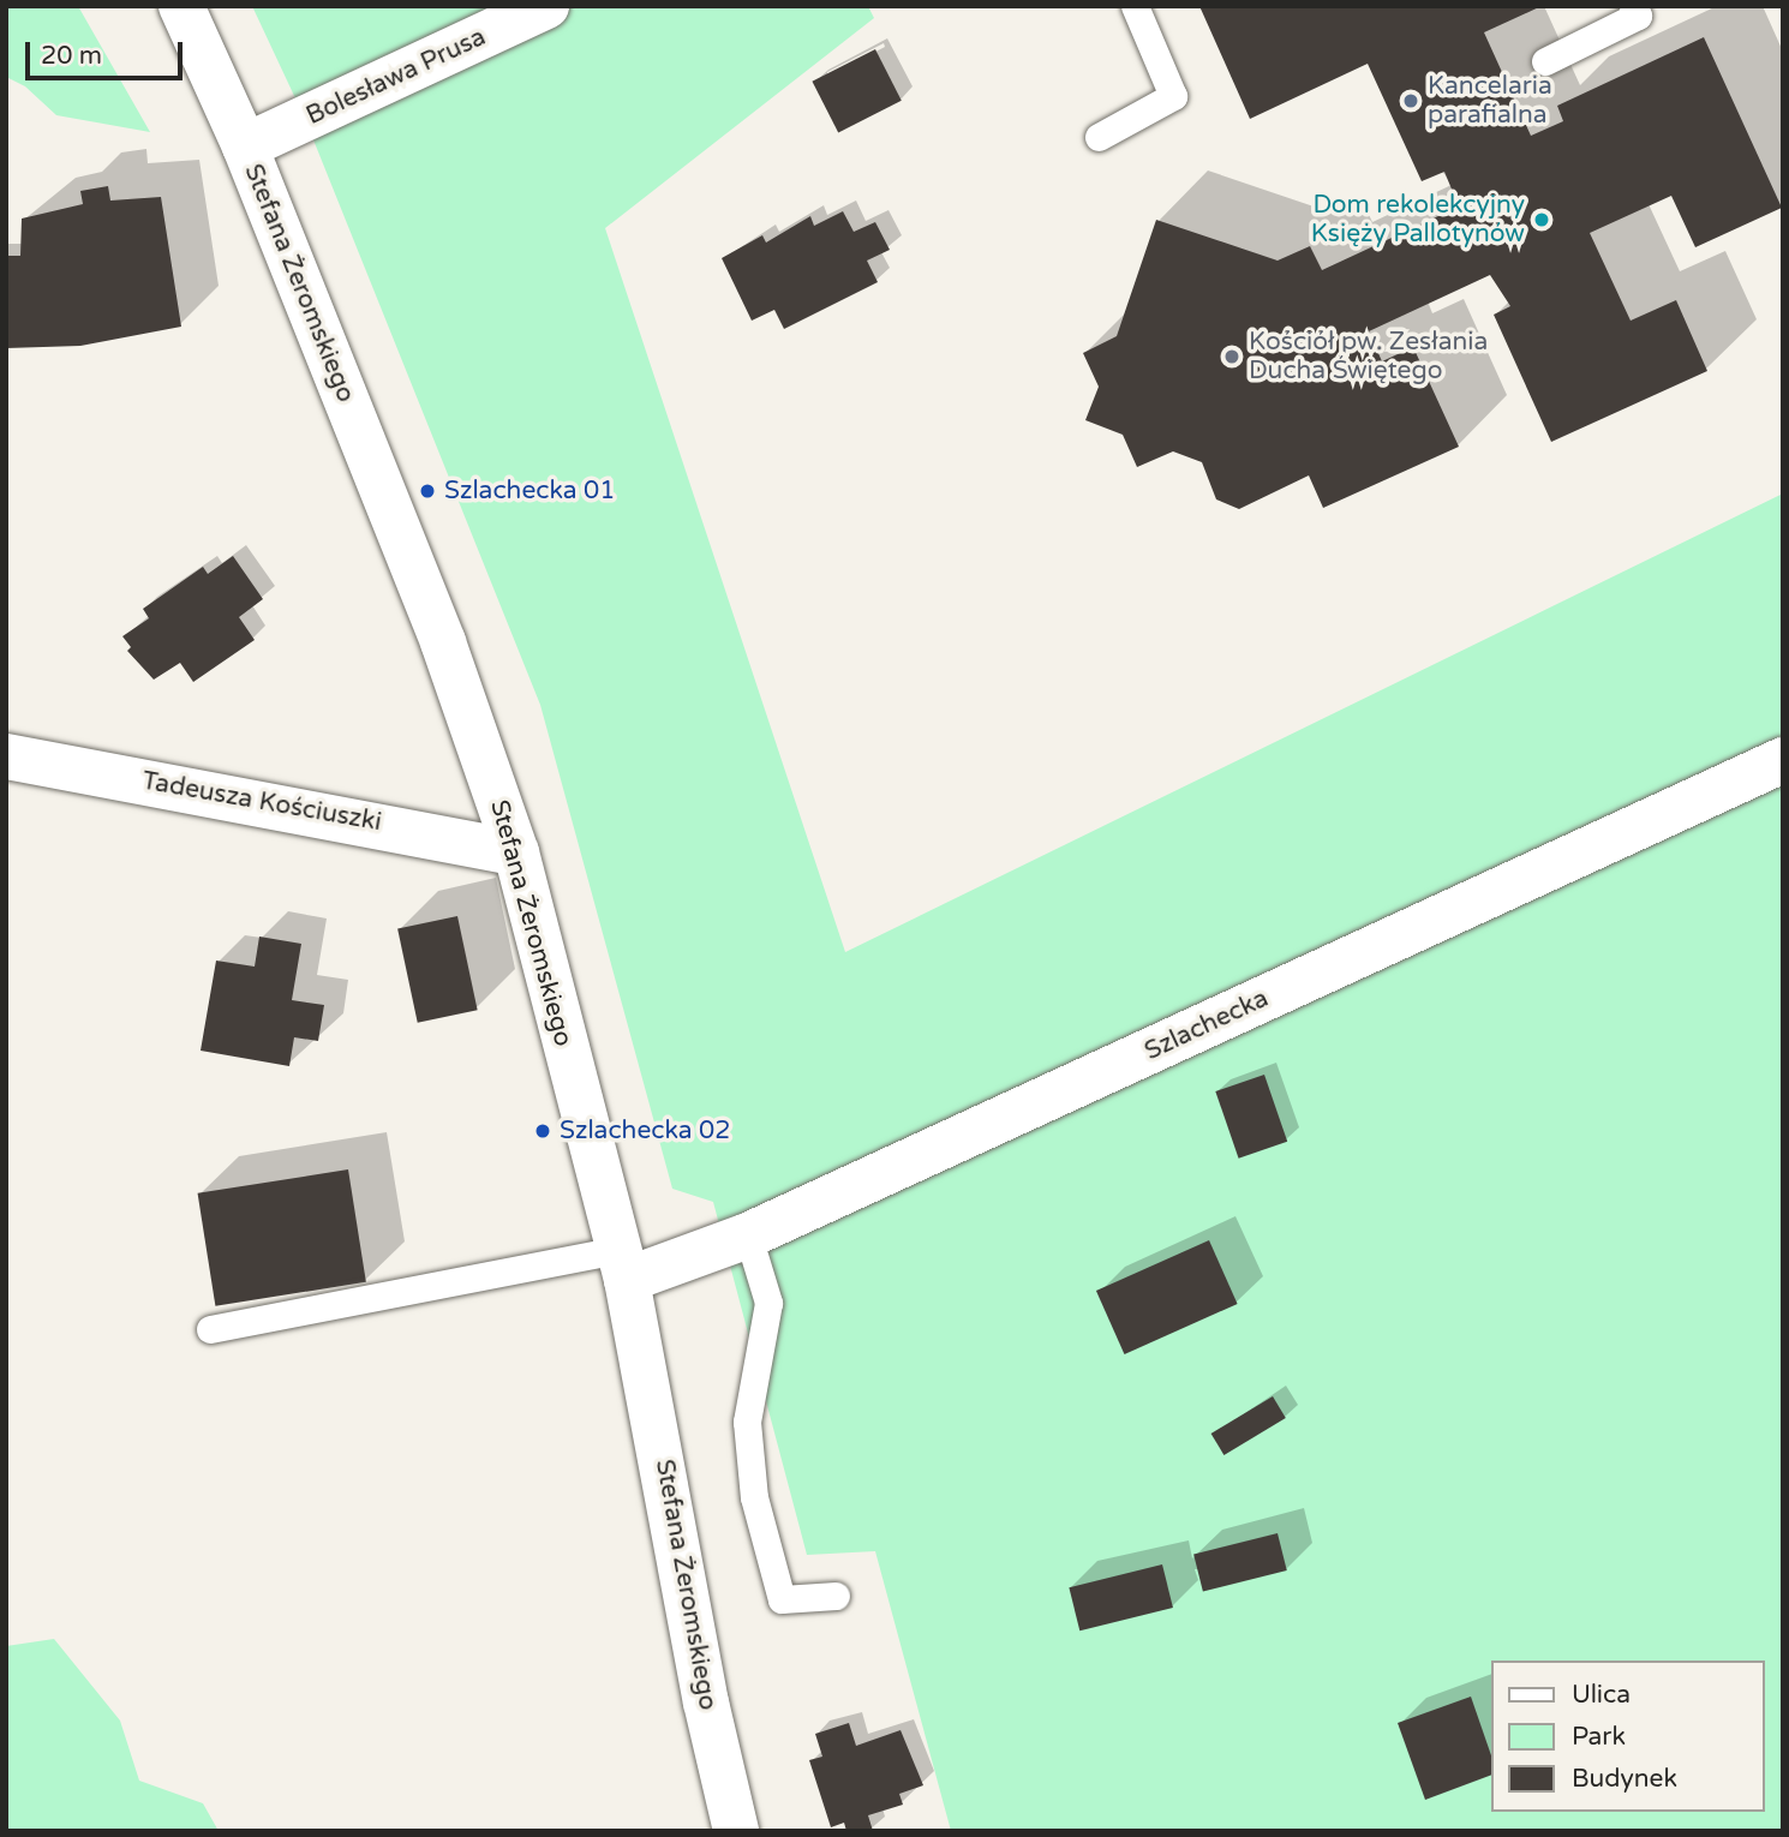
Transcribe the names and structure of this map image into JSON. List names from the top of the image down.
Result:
{
  "streets": {
    "street": [
      "Bolesława Prusa",
      "Stefana Żeromskiego",
      "Tadeusza Kościuszki",
      "Szlachecka"
    ]
  },
  "crossings": [
    ["Bolesława Prusa", "Stefana Żeromskiego"],
    ["Stefana Żeromskiego", "Tadeusza Kościuszki"],
    ["Stefana Żeromskiego", "Szlachecka"]
  ],
  "places": [
    "Kancelaria parafialna",
    "Dom rekolekcyjny Księży Pallotynów",
    "Kościół pw. Zesłania Ducha Świętego",
    "Szlachecka 01",
    "Szlachecka 02"
  ],
  "legend": ["Ulica", "Park", "Budynek"],
  "scale_bar": "20 m"
}
